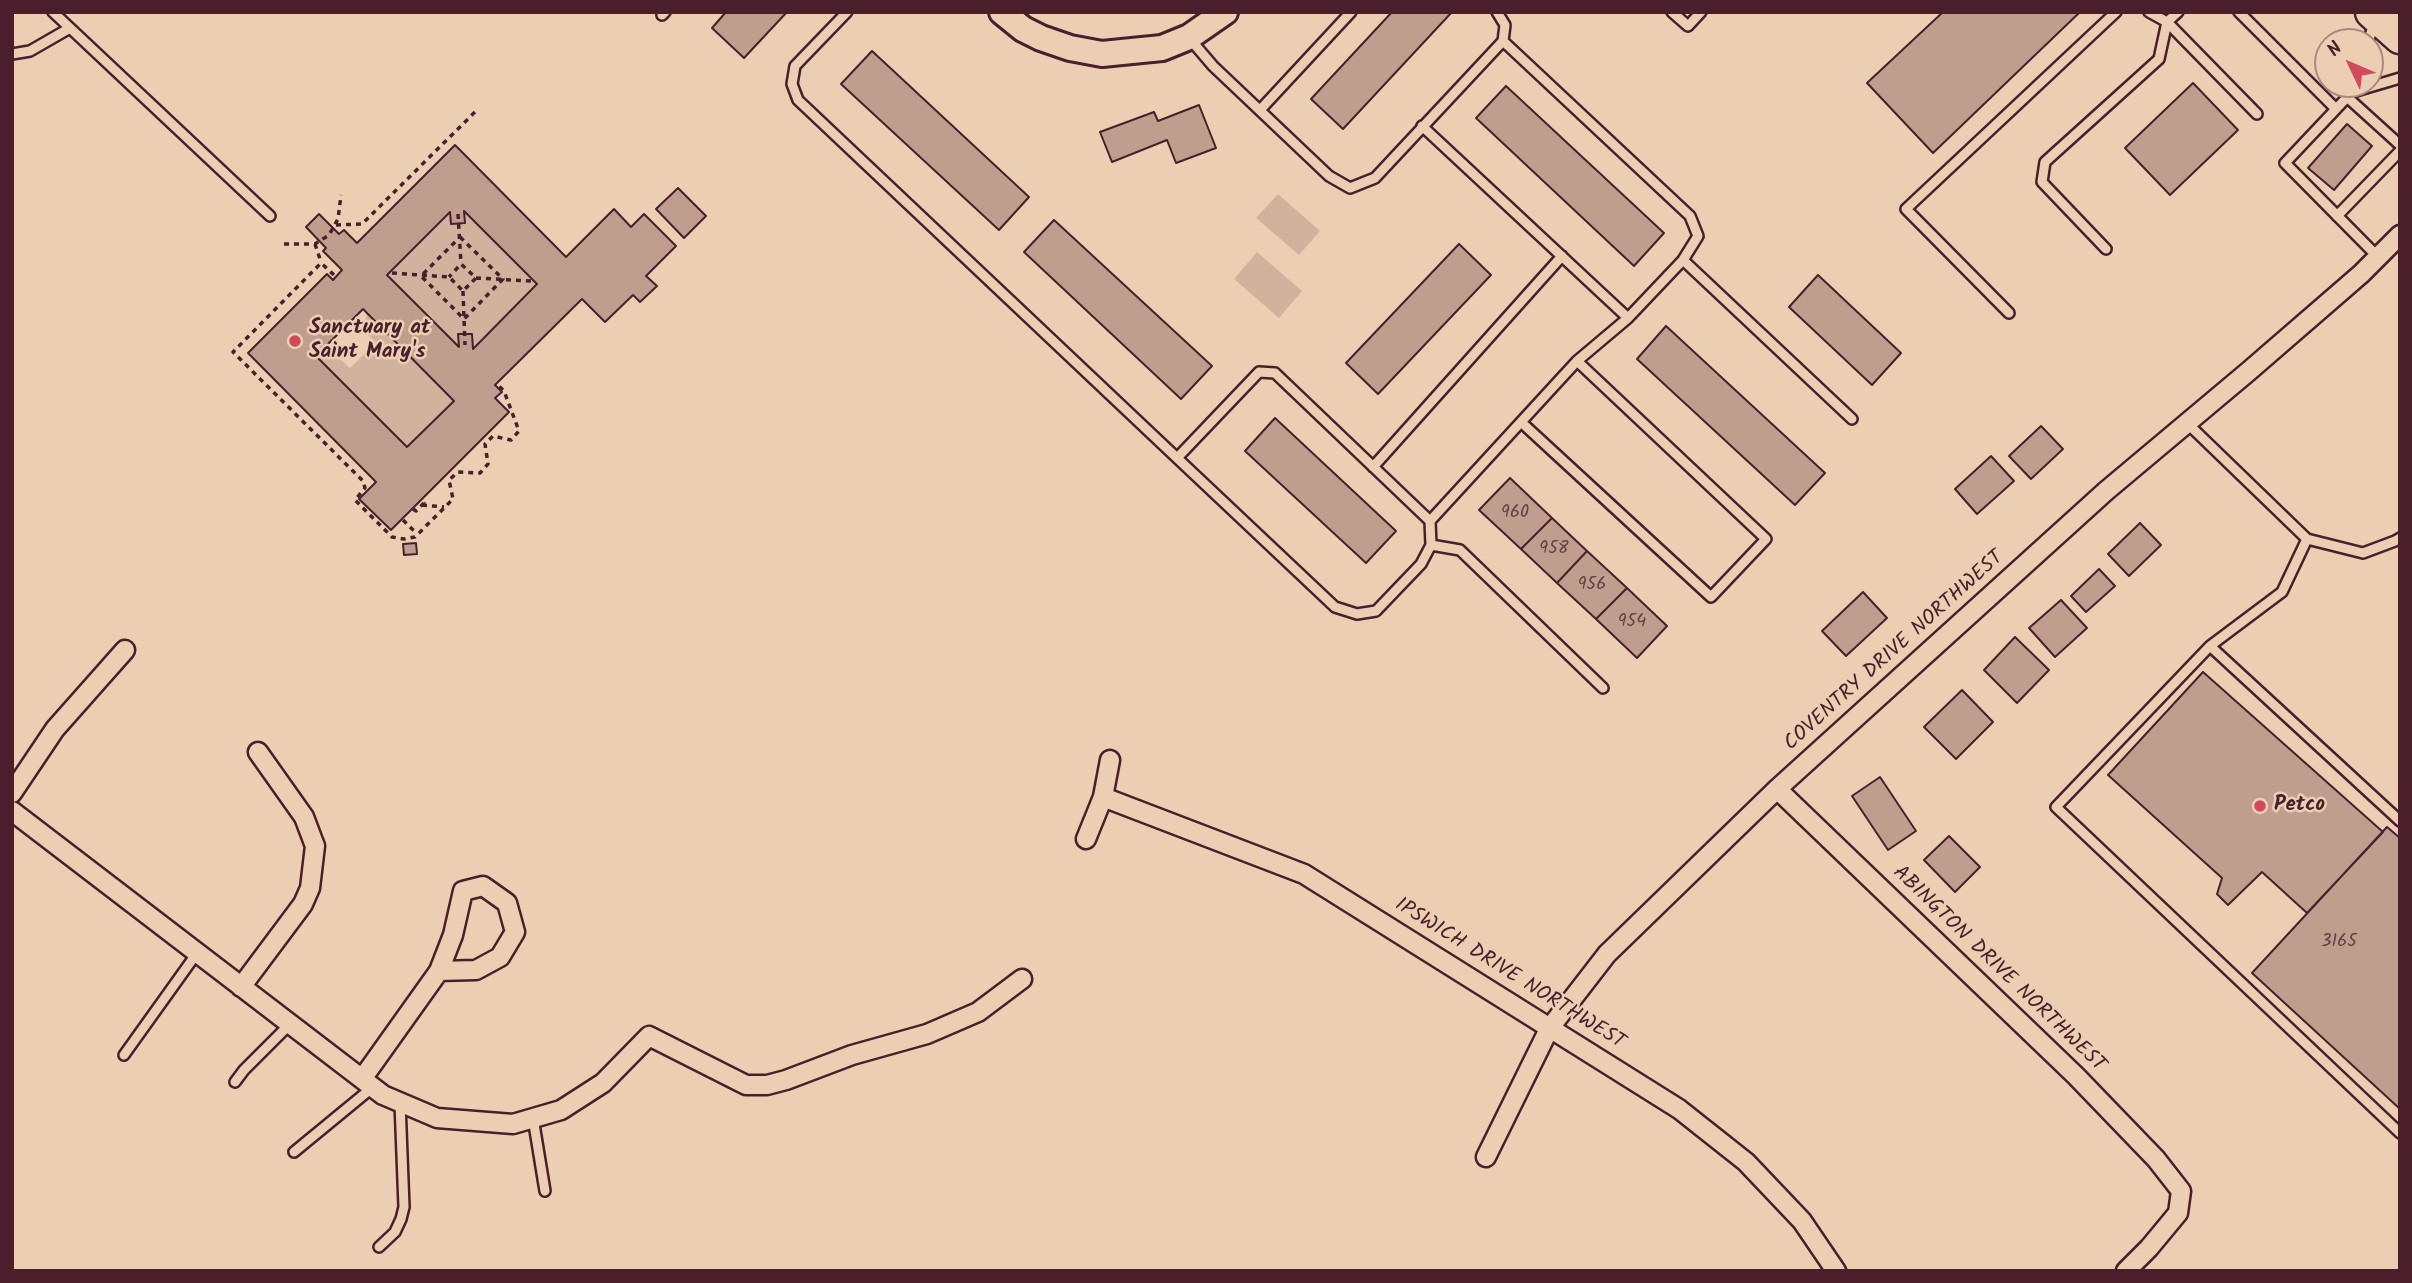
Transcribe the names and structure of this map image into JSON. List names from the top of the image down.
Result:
{
  "streets": {
    "street": ["COVENTRY DRIVE NORTHWEST", "ABINGTON DRIVE NORTHWEST", "IPSWICH DRIVE NORTHWEST"]
  },
  "crossings": [
    ["COVENTRY DRIVE NORTHWEST", "ABINGTON DRIVE NORTHWEST"],
    ["COVENTRY DRIVE NORTHWEST", "IPSWICH DRIVE NORTHWEST"]
  ],
  "places": ["Sanctuary at Saint Mary's", "Petco"],
  "house_numbers": [
    "960",
    "958",
    "956",
    "954",
    "3165"
  ],
  "north": "top left"
}
